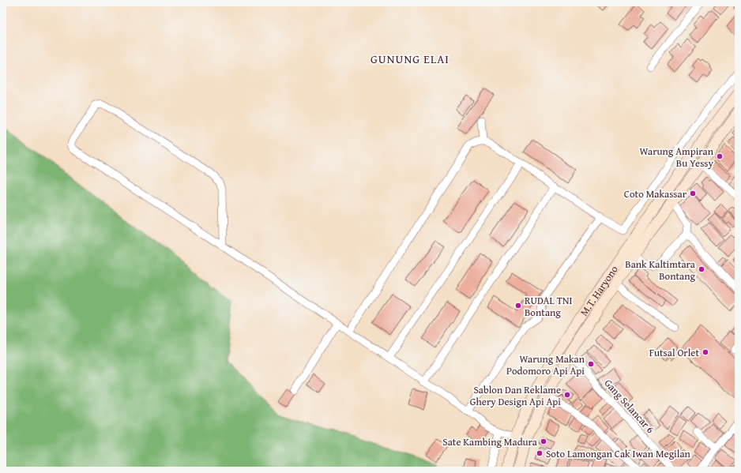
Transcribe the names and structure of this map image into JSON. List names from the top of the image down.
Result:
{
  "streets": {
    "main road": ["M.T. Haryono"],
    "street": ["Gang Selancar 6"]
  },
  "crossings": [
    ["M.T. Haryono", "Gang Selancar 6"]
  ],
  "districts": ["GUNUNG ELAI"],
  "places": [
    "Warung Ampiran Bu Yessy",
    "Coto Makassar",
    "Bank Kaltimtara Bontang",
    "RUDAL TNI Bontang",
    "Futsal Orlet",
    "Warung Makan Podomoro Api Api",
    "Sablon Dan Reklame Ghery Design Api Api",
    "Sate Kambing Madura",
    "Soto Lamongan Cak Iwan Megilan"
  ]
}
